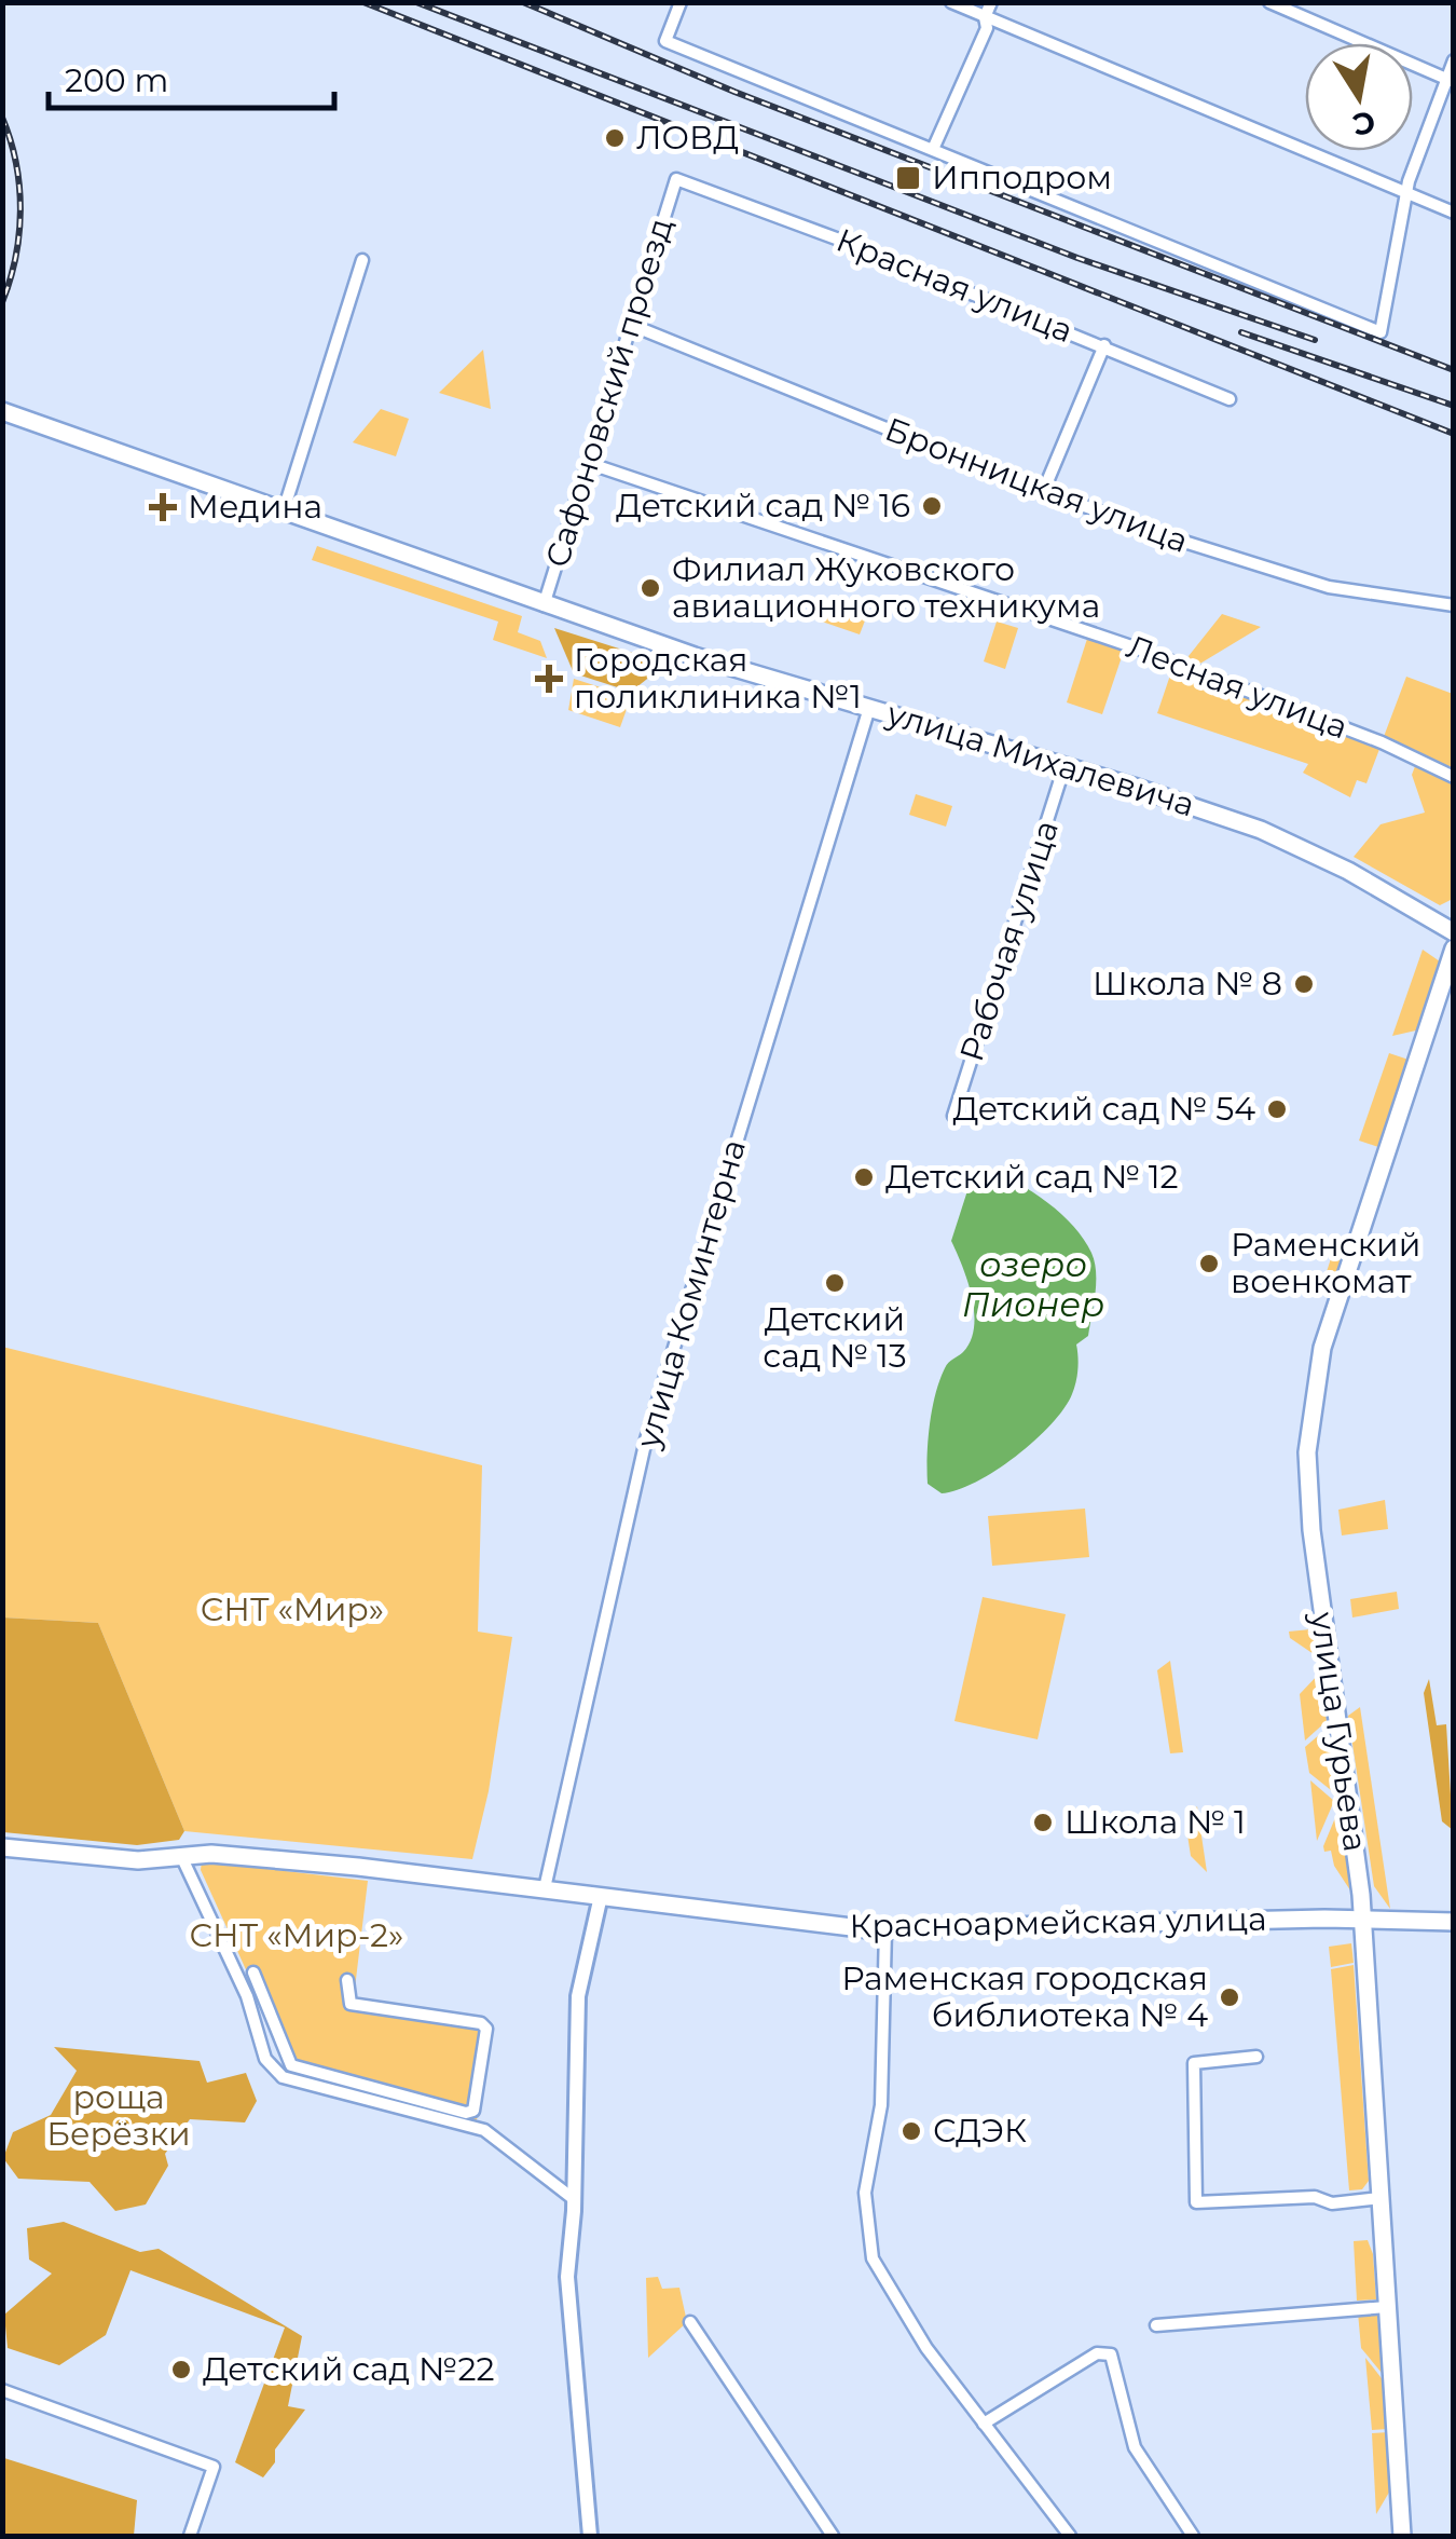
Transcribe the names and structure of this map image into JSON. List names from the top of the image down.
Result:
{
  "streets": {
    "main road": ["улица Михалевича", "улица Гурьева", "Красноармейская улица"],
    "street": [
      "Красная улица",
      "Сафоновский проезд",
      "Бронницкая улица",
      "Лесная улица",
      "Рабочая улица",
      "улица Коминтерна"
    ]
  },
  "crossings": [
    ["Красная улица", "Сафоновский проезд"],
    ["Сафоновский проезд", "Бронницкая улица"],
    ["Сафоновский проезд", "Лесная улица"],
    ["Сафоновский проезд", "улица Михалевича"],
    ["улица Михалевича", "Рабочая улица"],
    ["улица Михалевича", "улица Коминтерна"],
    ["улица Коминтерна", "Красноармейская улица"],
    ["улица Гурьева", "Красноармейская улица"]
  ],
  "water": ["озеро Пионер"],
  "parks": ["СНТ «Мир»", "СНТ «Мир-2»", "роща Берёзки"],
  "places": {
    "other": [
      "ЛОВД",
      "Детский сад № 16",
      "Филиал Жуковского авиационного техникума",
      "Школа № 8",
      "Детский сад № 54",
      "Детский сад № 12",
      "Раменский военкомат",
      "Детский сад № 13",
      "Школа № 1",
      "Раменская городская библиотека № 4",
      "СДЭК",
      "Детский сад №22"
    ],
    "transit": ["Ипподром"],
    "health": ["Медина", "Городская поликлиника №1"]
  },
  "scale_bar": "200 m",
  "north": "bottom"
}
